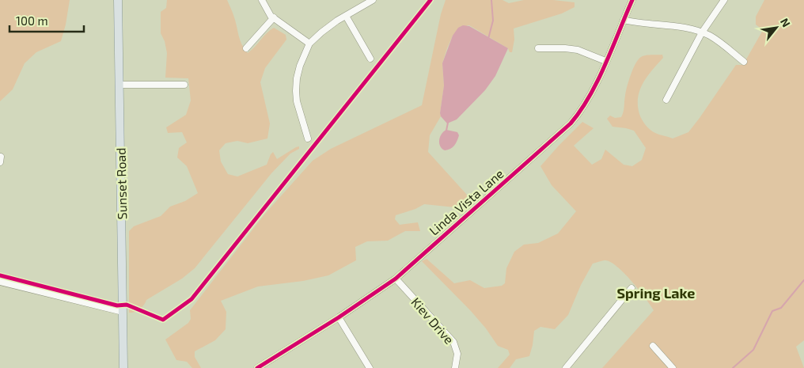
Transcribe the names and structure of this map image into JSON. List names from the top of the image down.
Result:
{
  "streets": {
    "main road": ["Sunset Road"],
    "street": ["Linda Vista Lane", "Kiev Drive"]
  },
  "crossings": [
    ["Linda Vista Lane", "Kiev Drive"]
  ],
  "districts": ["Spring Lake"],
  "scale_bar": "100 m",
  "north": "top right"
}
